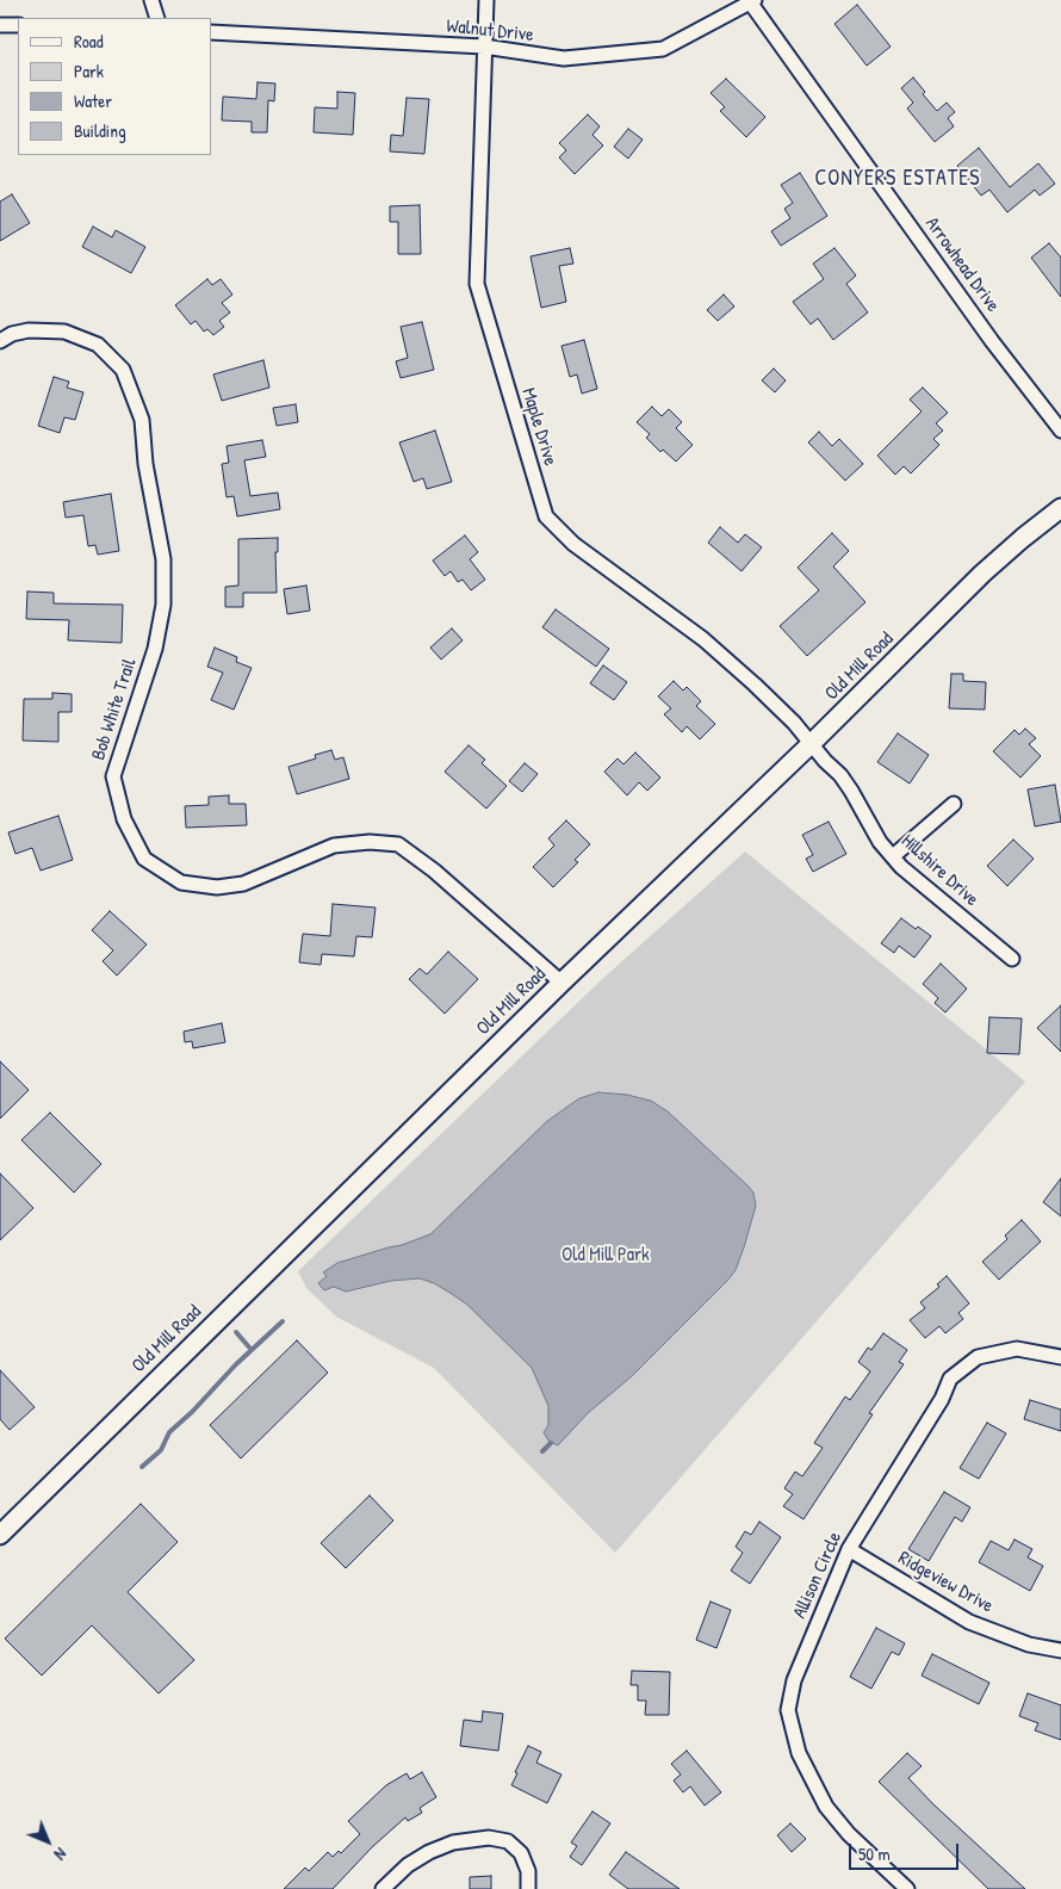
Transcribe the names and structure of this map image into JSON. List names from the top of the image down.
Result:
{
  "streets": {
    "street": [
      "Walnut Drive",
      "Arrowhead Drive",
      "Maple Drive",
      "Old Mill Road",
      "Bob White Trail",
      "Hillshire Drive",
      "Allison Circle",
      "Ridgeview Drive"
    ]
  },
  "crossings": [
    ["Walnut Drive", "Arrowhead Drive"],
    ["Walnut Drive", "Maple Drive"],
    ["Maple Drive", "Old Mill Road"],
    ["Maple Drive", "Hillshire Drive"],
    ["Old Mill Road", "Bob White Trail"],
    ["Old Mill Road", "Hillshire Drive"],
    ["Allison Circle", "Ridgeview Drive"]
  ],
  "districts": ["CONYERS ESTATES"],
  "parks": ["Old Mill Park"],
  "legend": [
    "Road",
    "Park",
    "Water",
    "Building"
  ],
  "scale_bar": "50 m",
  "north": "bottom right"
}
